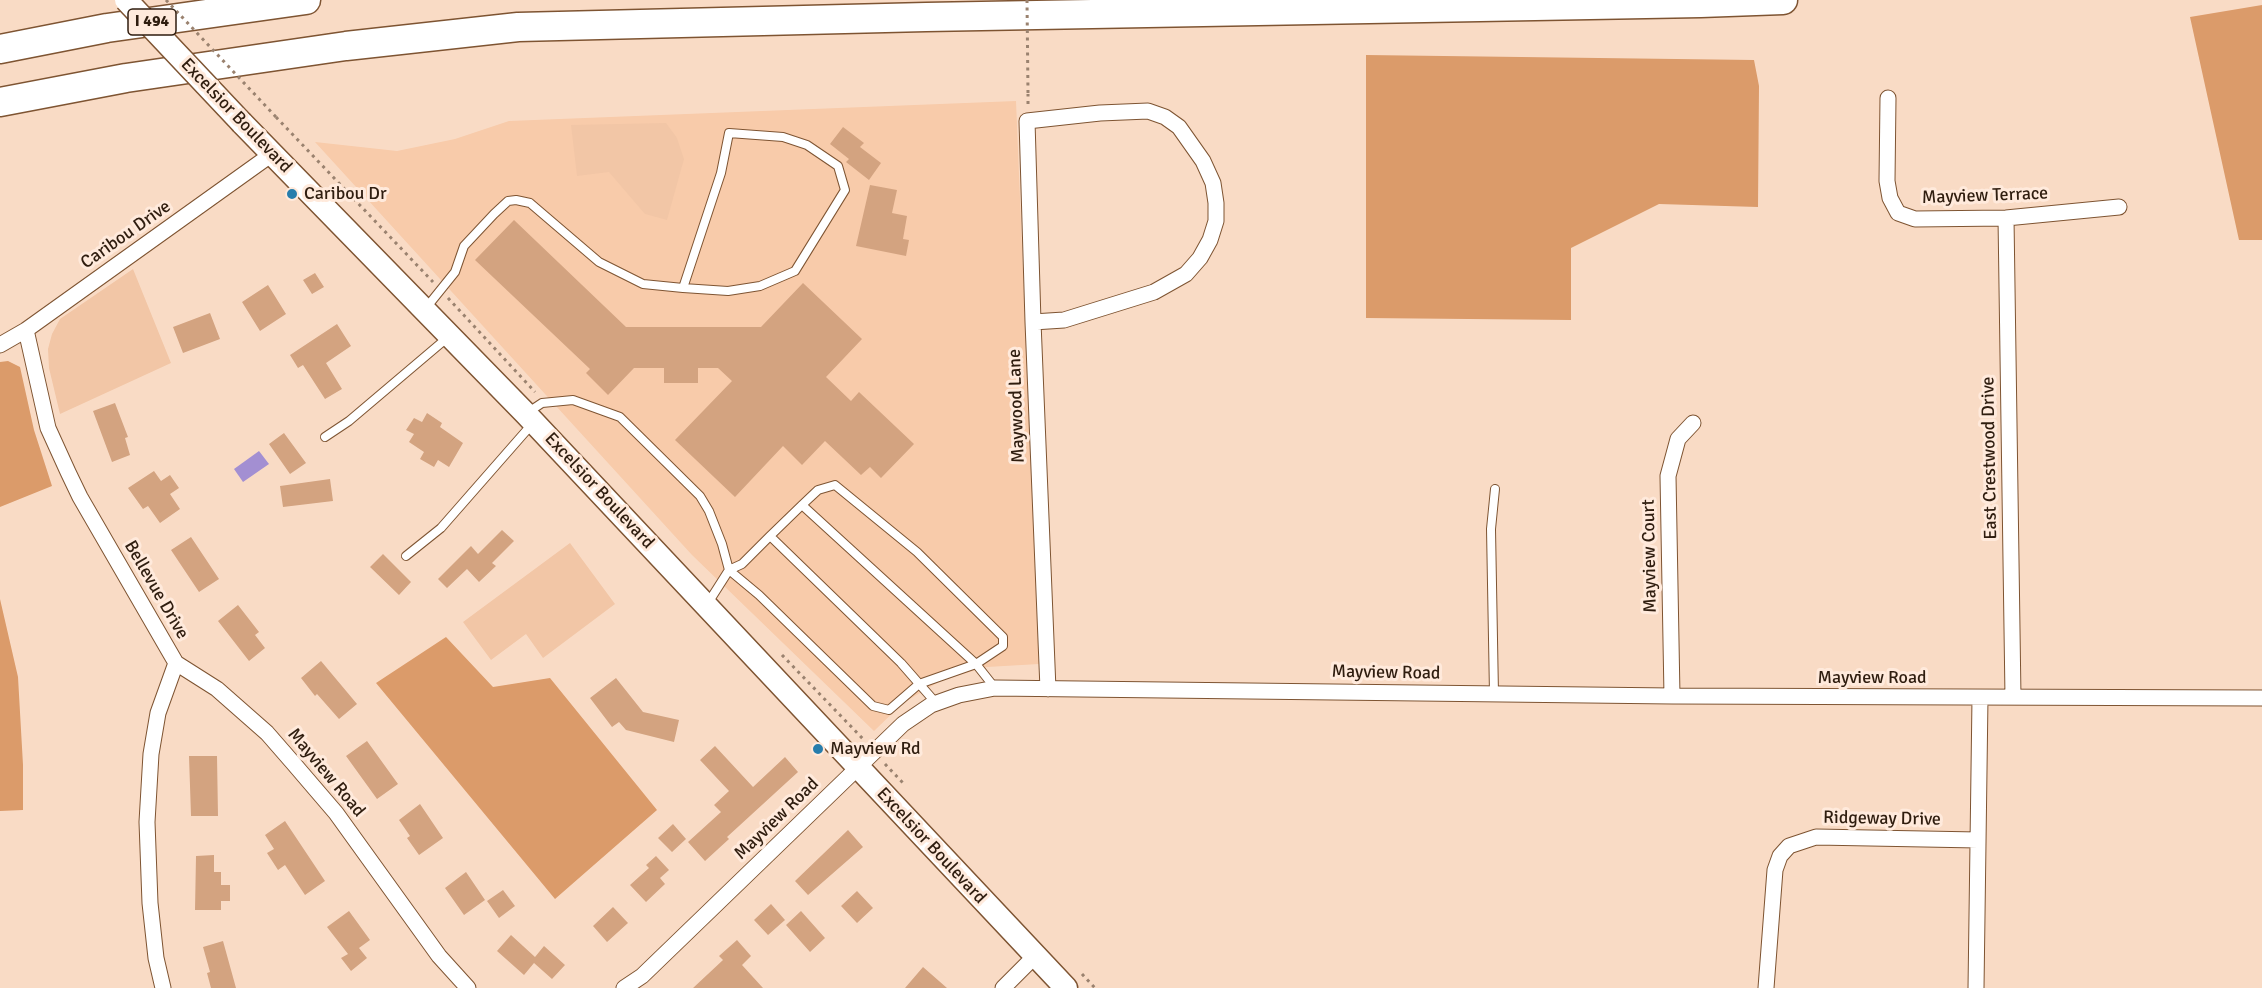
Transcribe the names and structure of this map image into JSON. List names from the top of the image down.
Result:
{
  "streets": {
    "highway": ["I 494"],
    "main road": ["Excelsior Boulevard"],
    "street": [
      "Mayview Terrace",
      "Caribou Drive",
      "Maywood Lane",
      "East Crestwood Drive",
      "Mayview Court",
      "Bellevue Drive",
      "Mayview Road",
      "Ridgeway Drive"
    ]
  },
  "crossings": [
    ["Excelsior Boulevard", "Caribou Drive"],
    ["Excelsior Boulevard", "Mayview Road"],
    ["Mayview Terrace", "East Crestwood Drive"],
    ["Caribou Drive", "Bellevue Drive"],
    ["Maywood Lane", "Mayview Road"],
    ["East Crestwood Drive", "Mayview Road"],
    ["Mayview Court", "Mayview Road"],
    ["Bellevue Drive", "Mayview Road"]
  ],
  "places": ["Caribou Dr", "Mayview Rd"]
}
